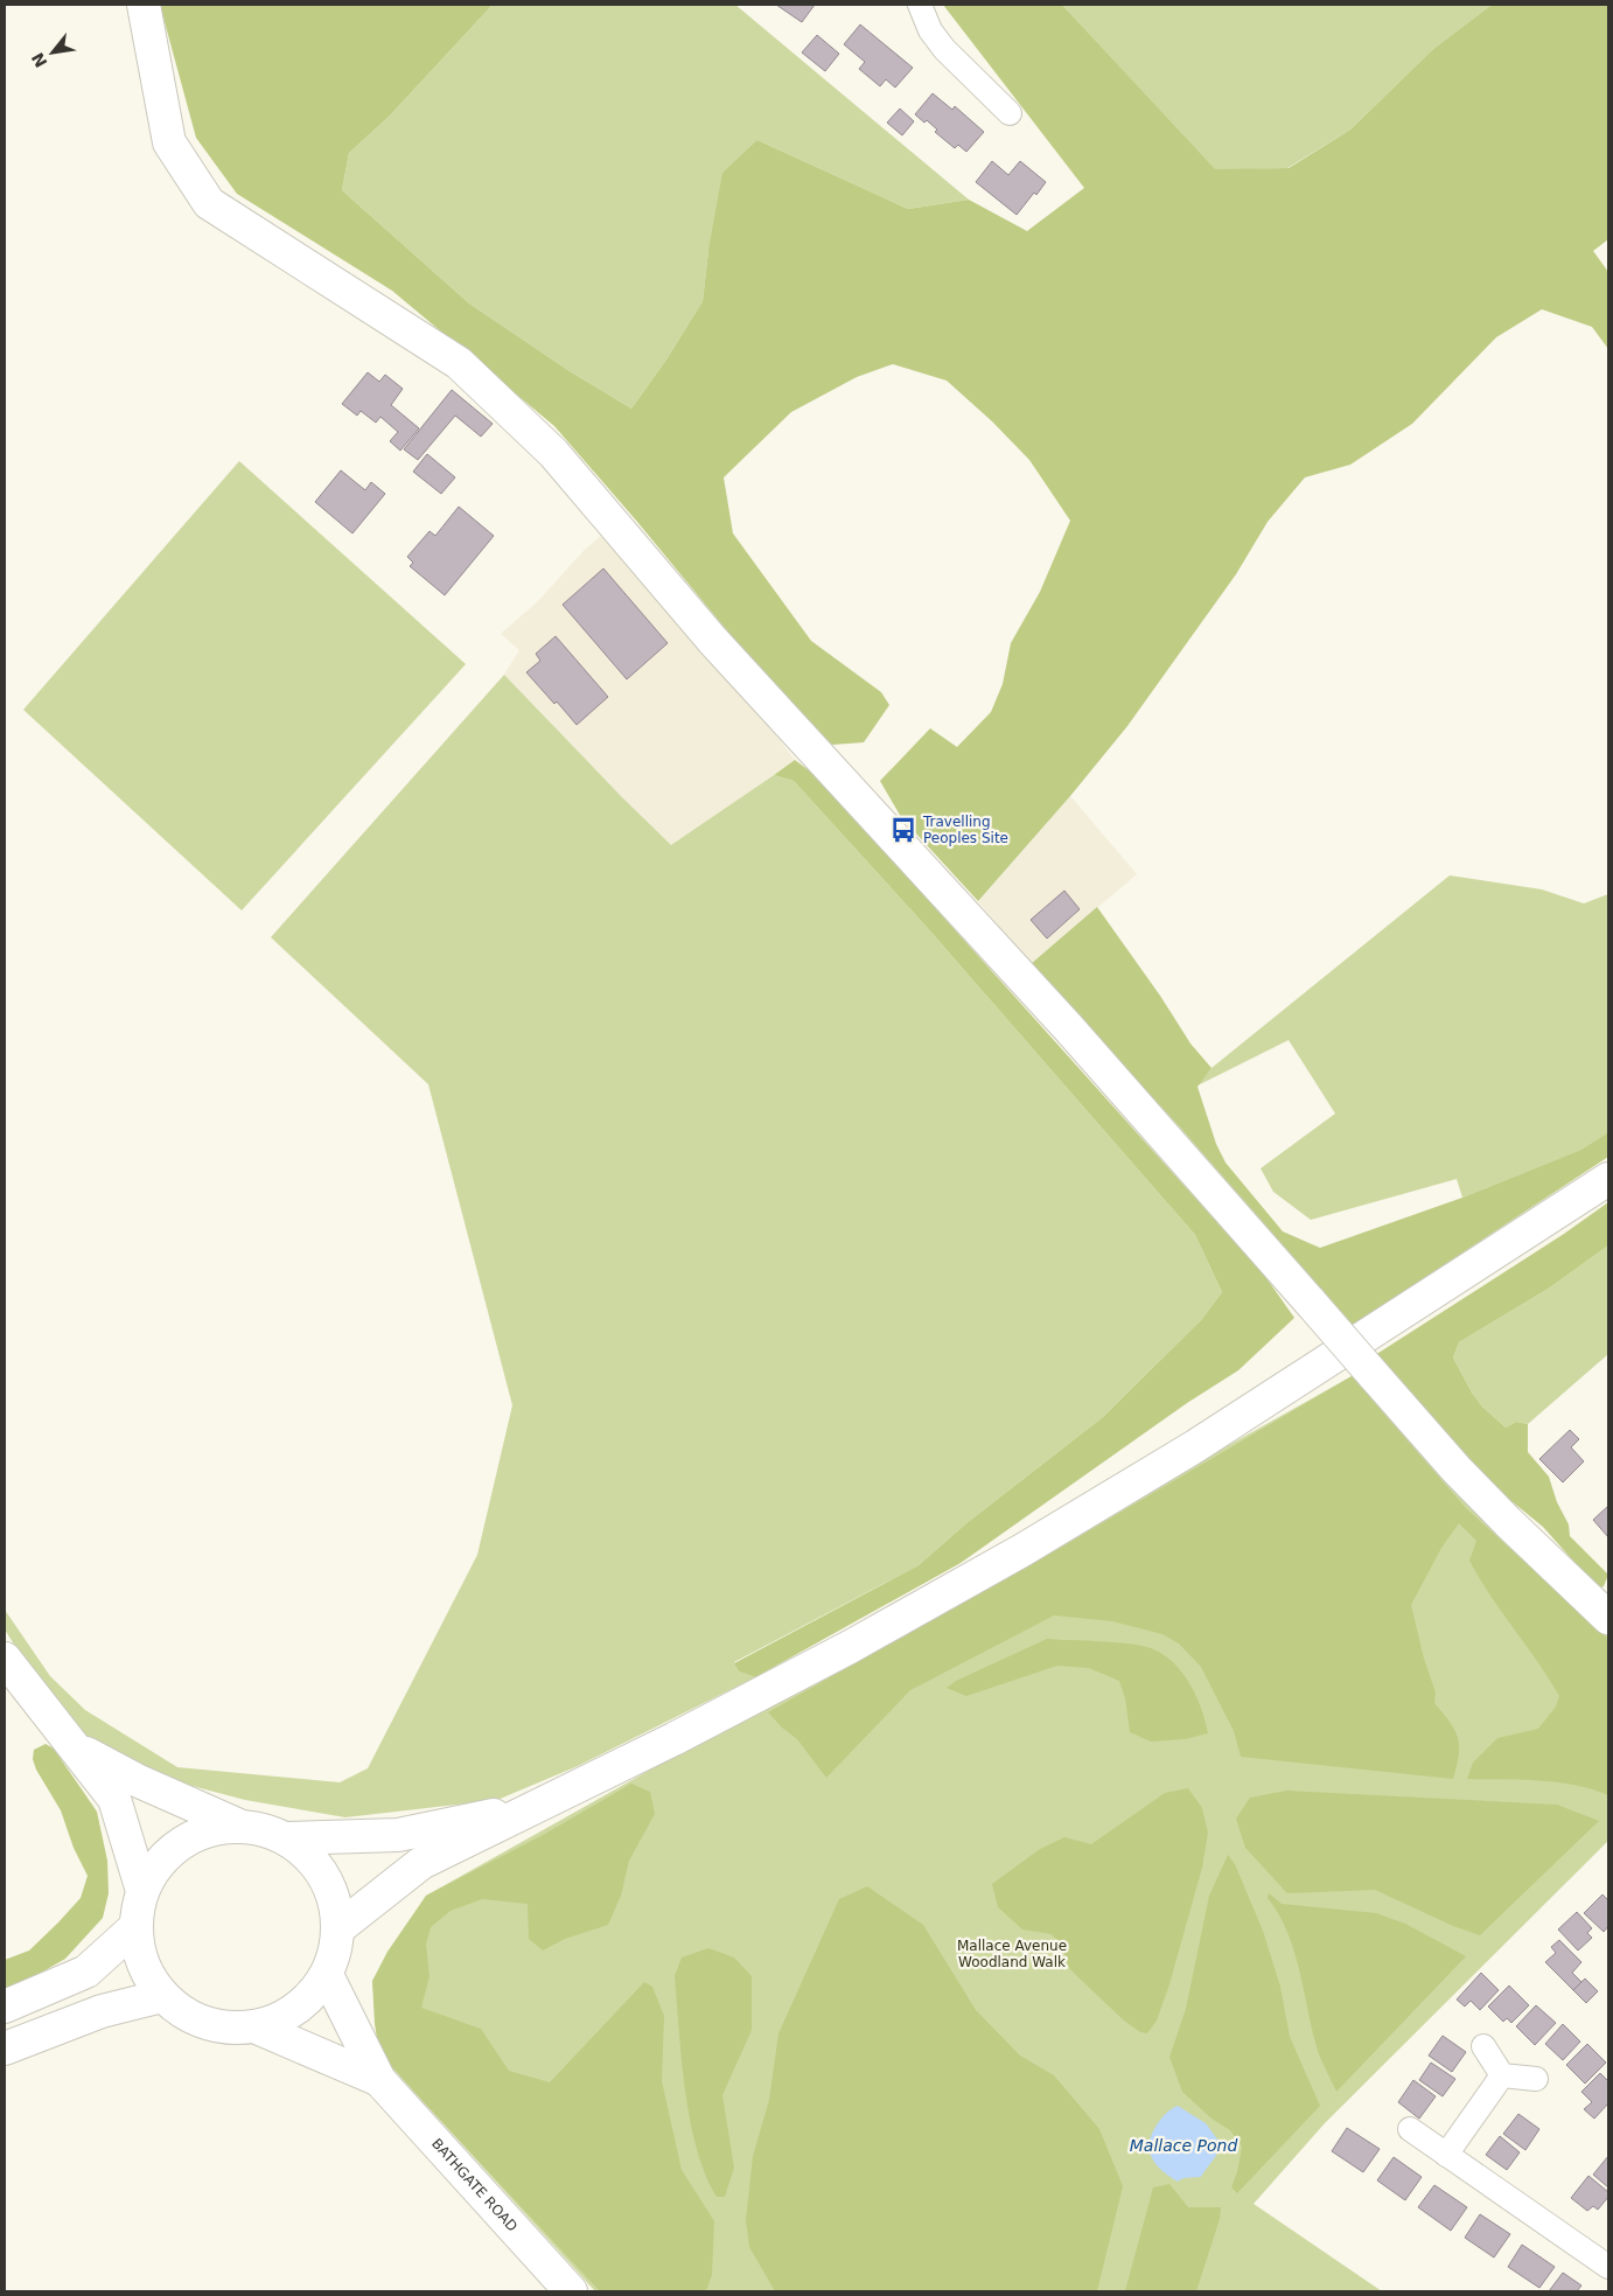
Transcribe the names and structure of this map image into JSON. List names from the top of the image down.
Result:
{
  "streets": {
    "main road": ["BATHGATE ROAD"]
  },
  "water": ["Mallace Pond"],
  "parks": ["Mallace Avenue Woodland Walk"],
  "places": {
    "bus stop": ["Travelling Peoples Site"]
  },
  "north": "bottom left"
}
